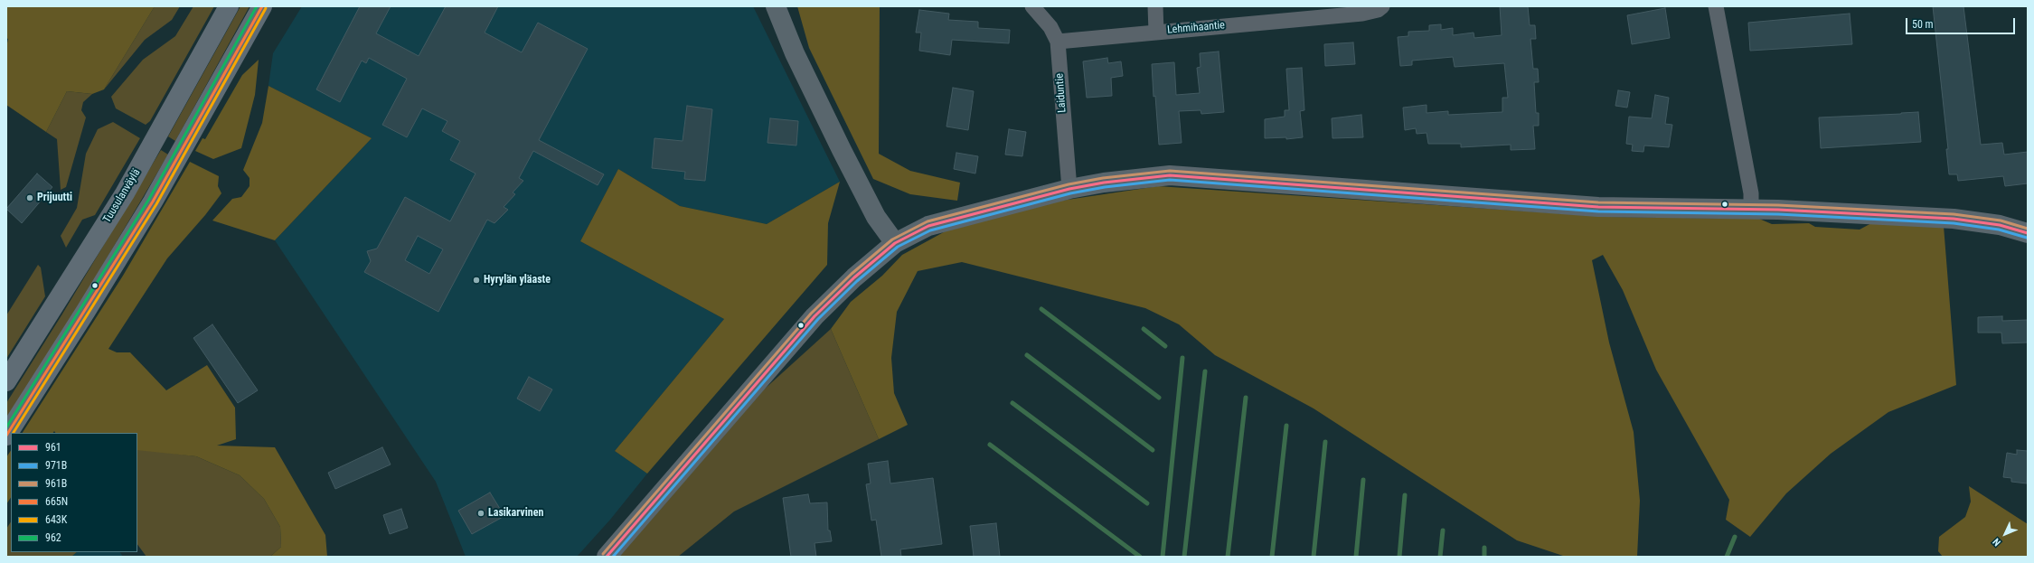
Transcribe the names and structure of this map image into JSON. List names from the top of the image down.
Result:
{
  "streets": {
    "main road": ["Tuusulanväylä"],
    "street": ["Lehmihaantie", "Laiduntie"]
  },
  "crossings": [
    ["Lehmihaantie", "Laiduntie"]
  ],
  "places": ["Prijuutti", "Hyrylän yläaste", "Lasikarvinen"],
  "lines": [
    "transit line 665N",
    "transit line 962",
    "transit line 643K",
    "transit line 961B",
    "transit line 961",
    "transit line 971B"
  ],
  "legend": [
    "961",
    "971B",
    "961B",
    "665N",
    "643K",
    "962"
  ],
  "scale_bar": "50 m",
  "north": "bottom left"
}
